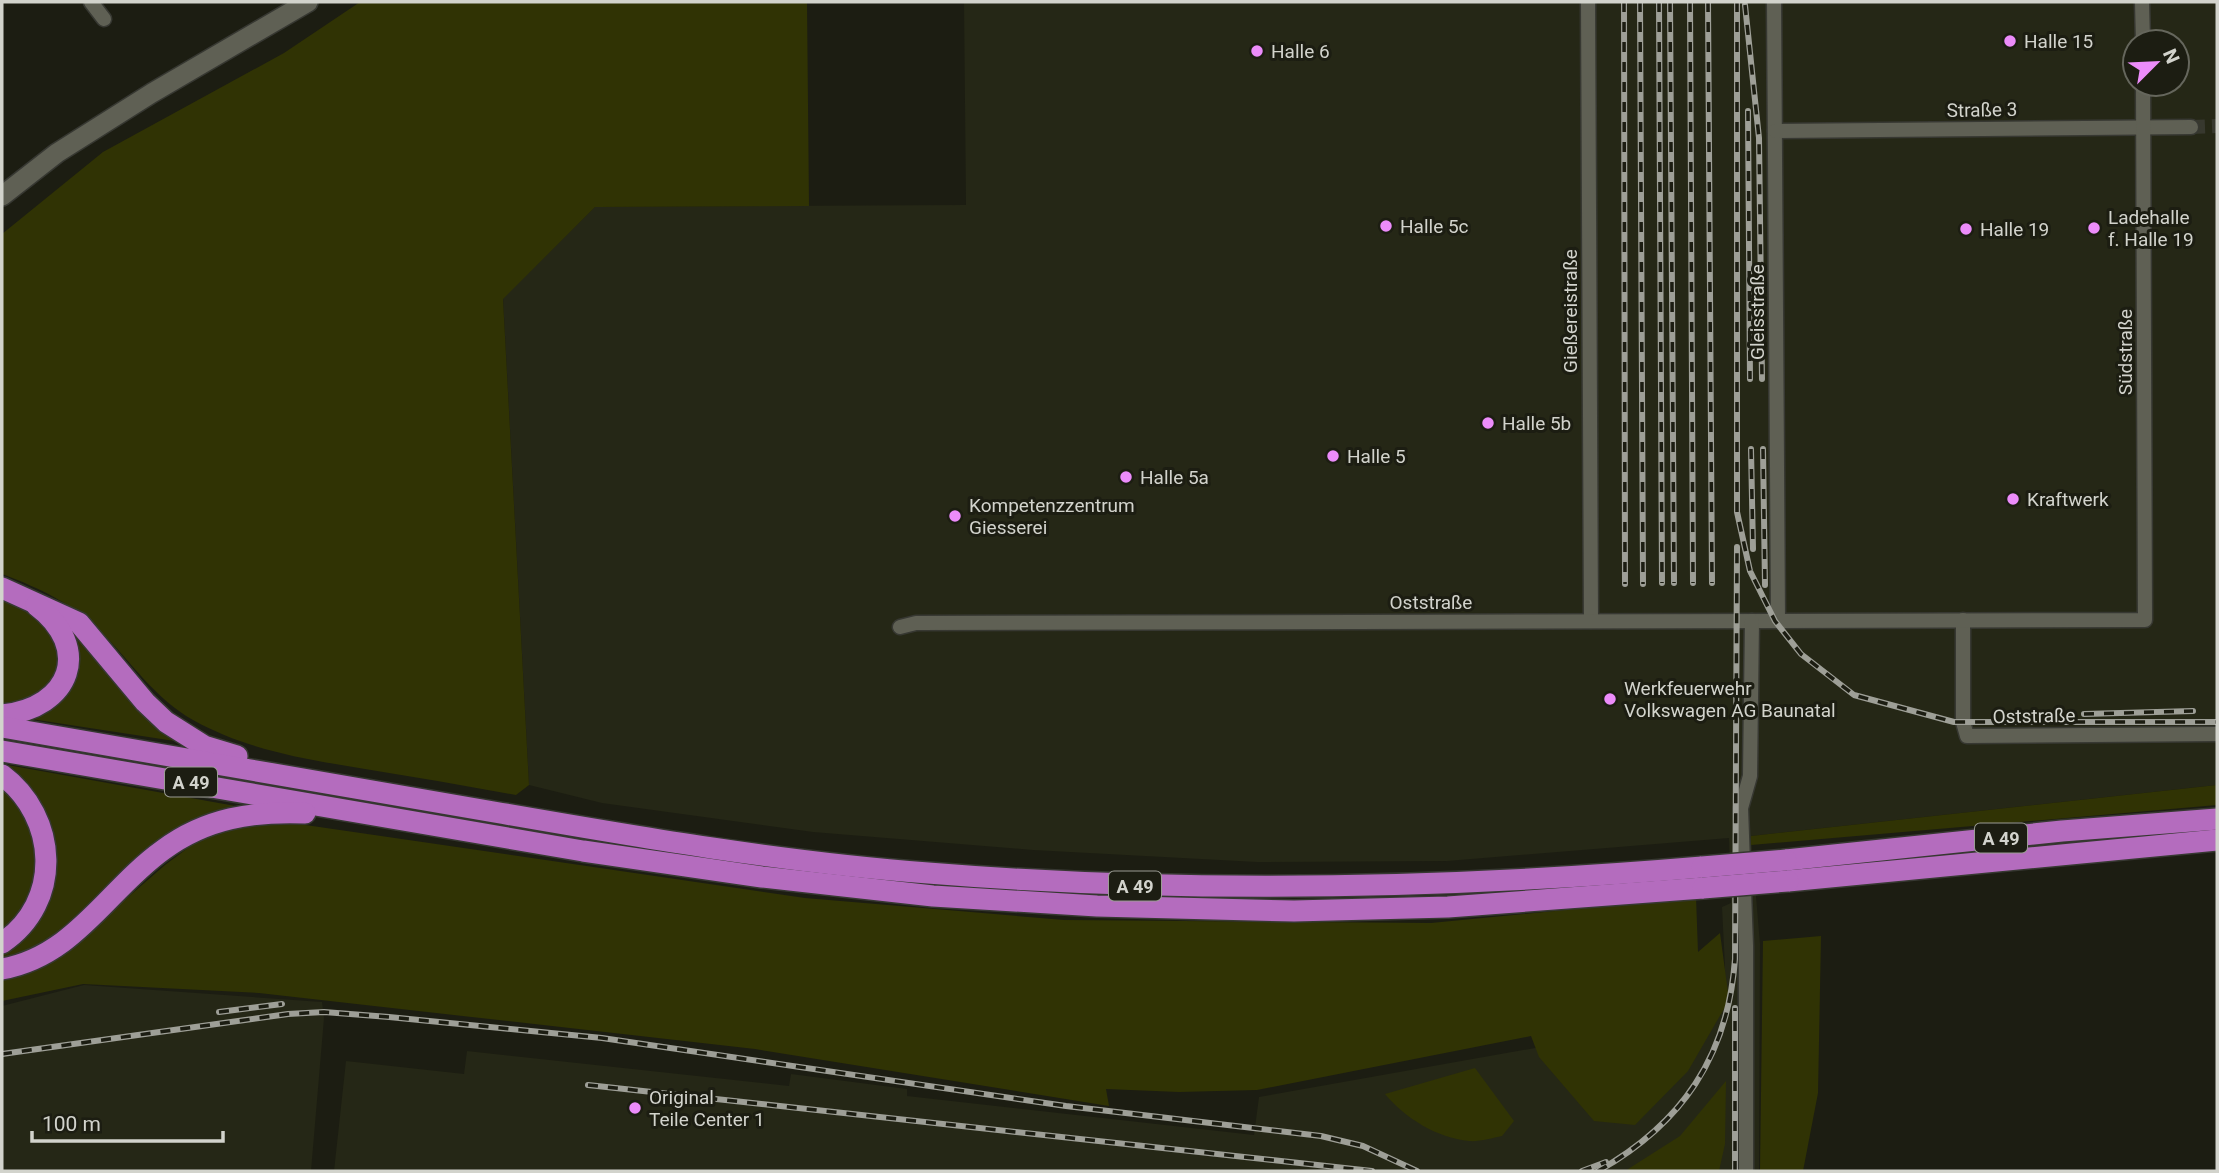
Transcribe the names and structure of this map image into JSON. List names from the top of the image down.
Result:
{
  "streets": {
    "highway": ["A 49"],
    "street": [
      "Straße 3",
      "Gießereistraße",
      "Gleisstraße",
      "Südstraße",
      "Oststraße"
    ]
  },
  "crossings": [
    ["Straße 3", "Gleisstraße"],
    ["Straße 3", "Südstraße"],
    ["Gießereistraße", "Oststraße"],
    ["Gleisstraße", "Oststraße"],
    ["Südstraße", "Oststraße"]
  ],
  "places": [
    "Halle 15",
    "Halle 6",
    "Halle 5c",
    "Ladehalle f. Halle 19",
    "Halle 19",
    "Halle 5b",
    "Halle 5",
    "Halle 5a",
    "Kraftwerk",
    "Kompetenzzentrum Giesserei",
    "Werkfeuerwehr Volkswagen AG Baunatal",
    "Original Teile Center 1"
  ],
  "scale_bar": "100 m",
  "north": "top right"
}
